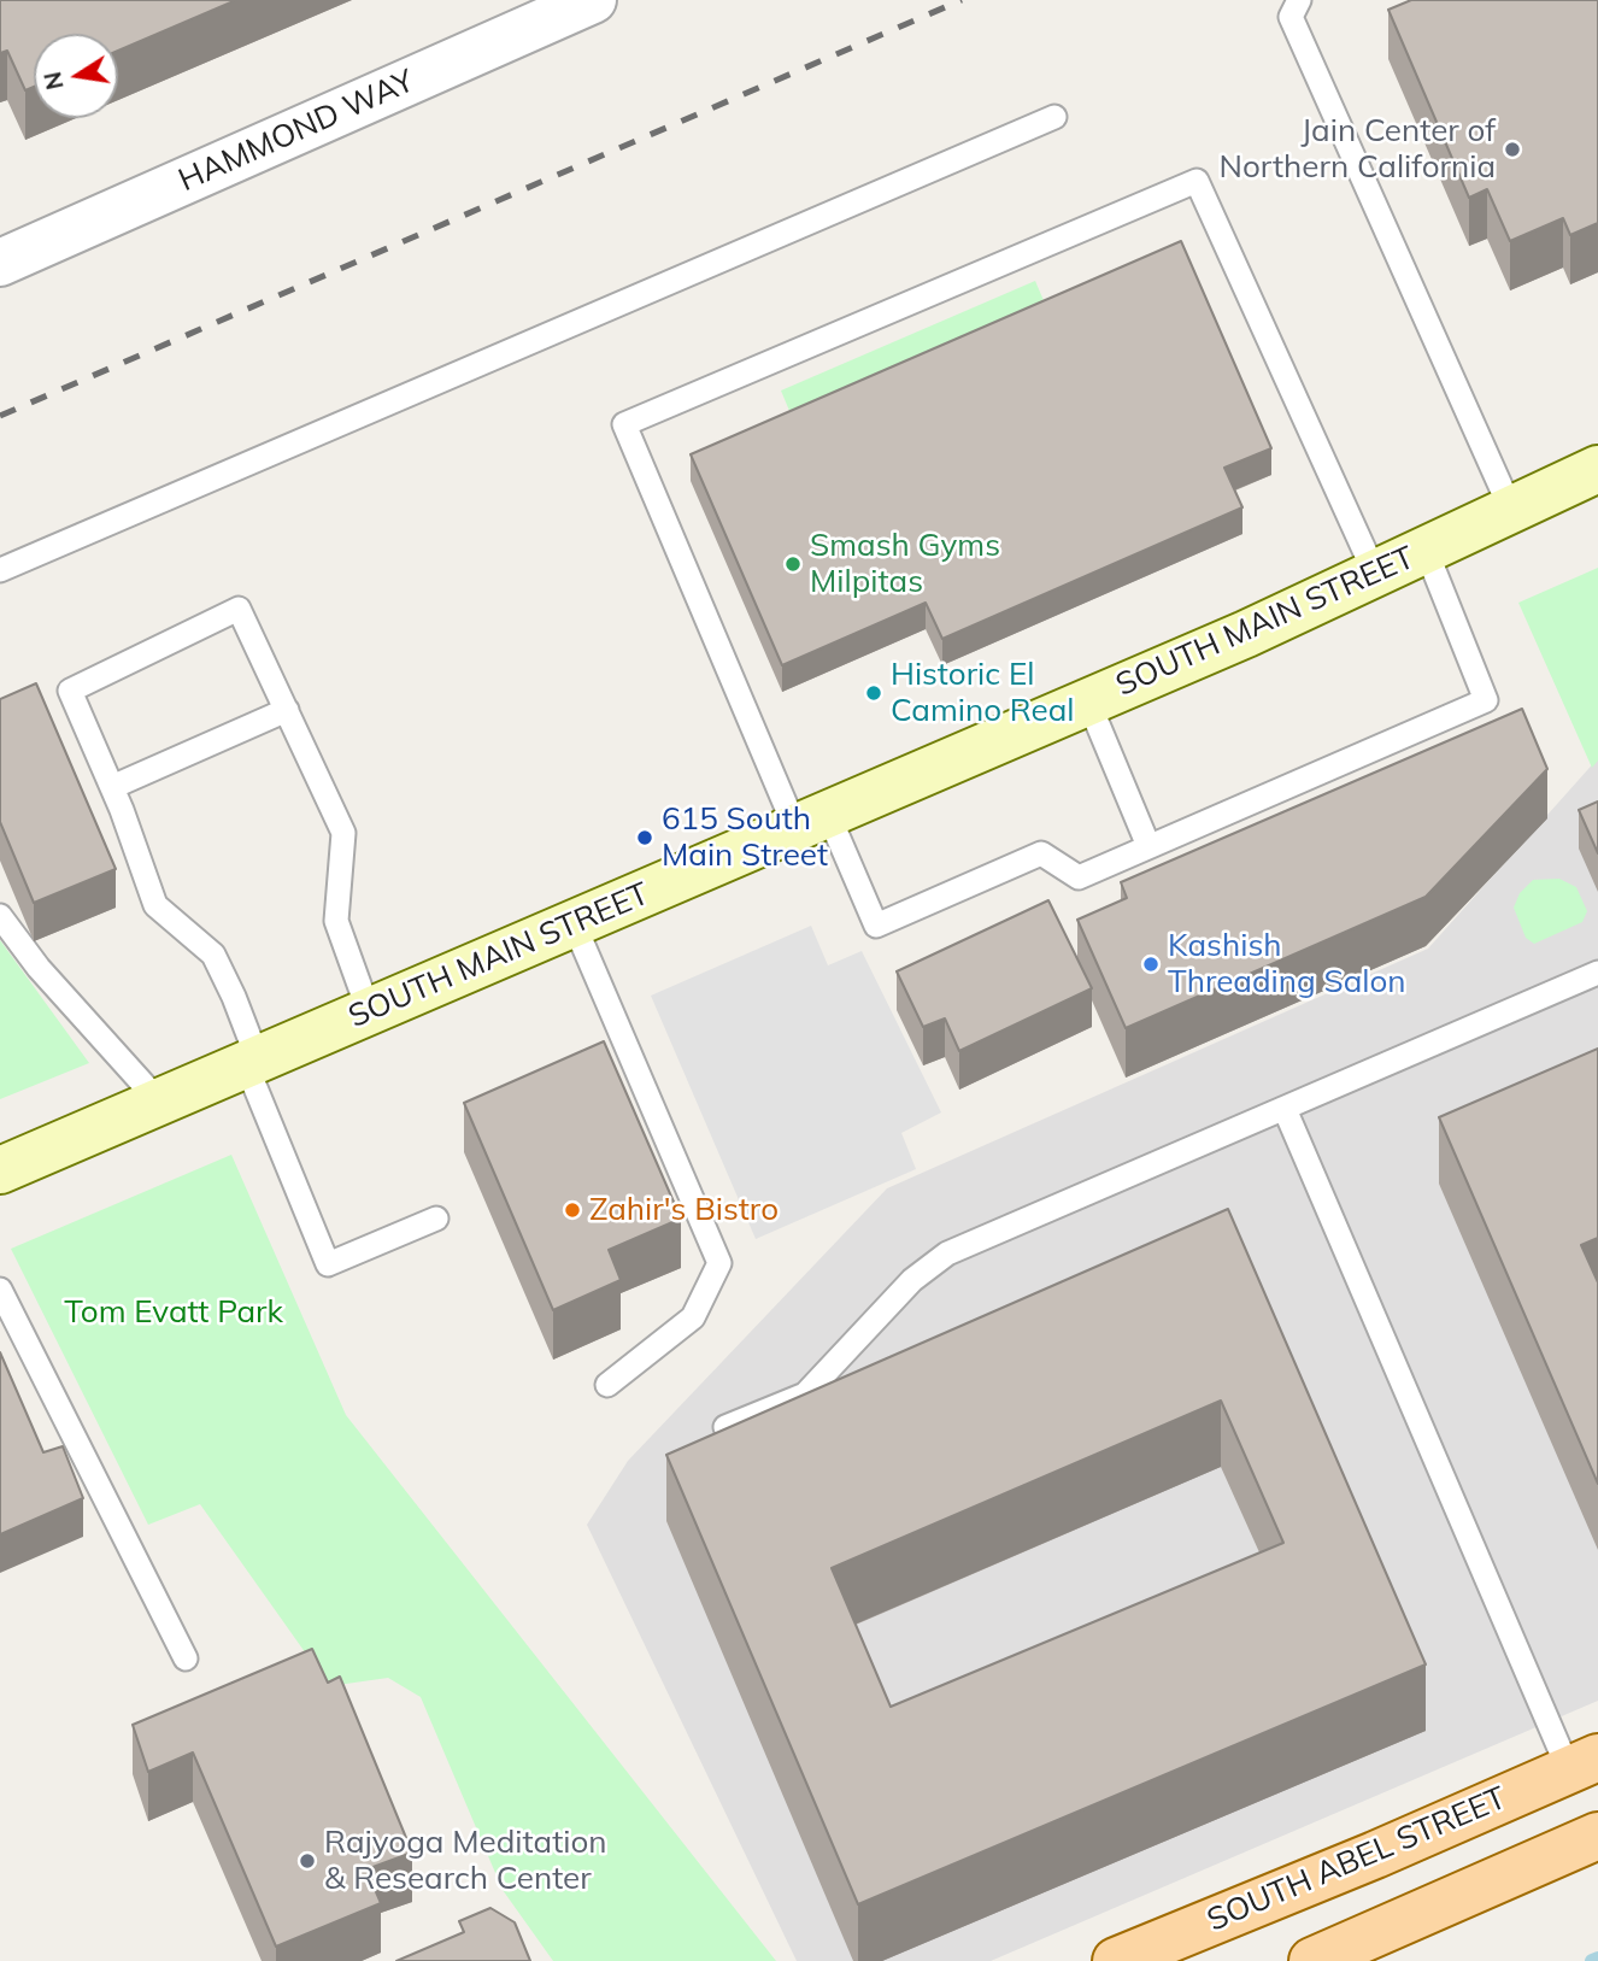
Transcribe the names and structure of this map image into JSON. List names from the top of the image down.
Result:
{
  "streets": {
    "main road": ["SOUTH MAIN STREET", "SOUTH ABEL STREET"],
    "street": ["HAMMOND WAY"]
  },
  "parks": ["Tom Evatt Park"],
  "places": [
    "Jain Center of Northern California",
    "Smash Gyms Milpitas",
    "Historic El Camino Real",
    "615 South Main Street",
    "Kashish Threading Salon",
    "Zahir's Bistro",
    "Rajyoga Meditation & Research Center"
  ],
  "north": "left"
}
